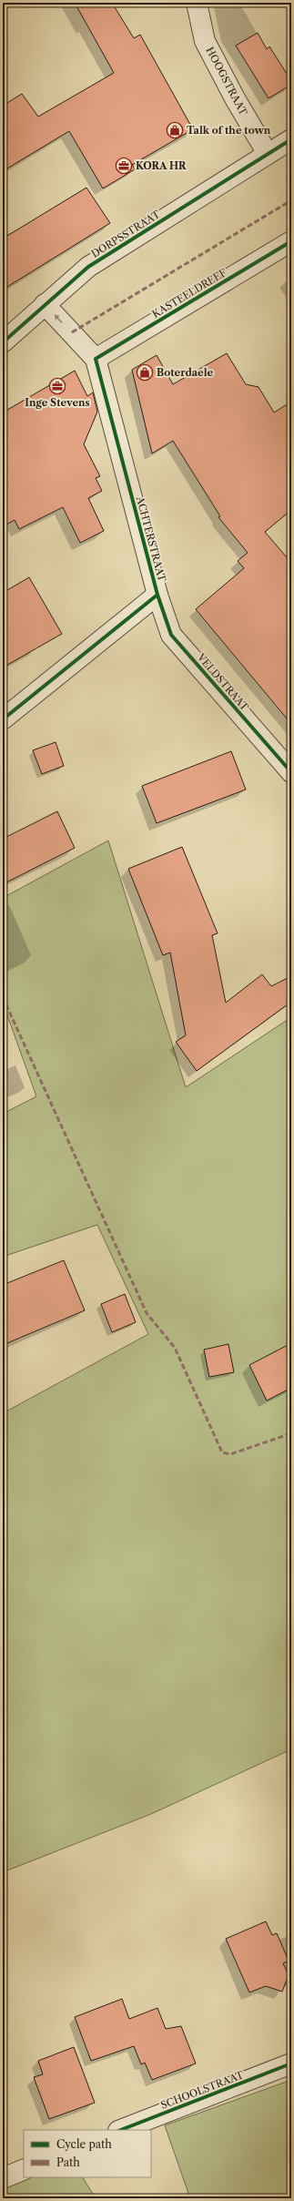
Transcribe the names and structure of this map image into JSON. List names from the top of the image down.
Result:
{
  "streets": {
    "street": [
      "HOOGSTRAAT",
      "DORPSSTRAAT",
      "KASTEELDREEF",
      "ACHTERSTRAAT",
      "VELDSTRAAT",
      "SCHOOLSTRAAT"
    ]
  },
  "crossings": [
    ["HOOGSTRAAT", "DORPSSTRAAT"],
    ["DORPSSTRAAT", "ACHTERSTRAAT"],
    ["KASTEELDREEF", "ACHTERSTRAAT"],
    ["ACHTERSTRAAT", "VELDSTRAAT"]
  ],
  "places": {
    "shop": ["Talk of the town", "Boterdaele"],
    "office": ["KORA HR", "Inge Stevens"]
  },
  "legend": ["Cycle path", "Path"]
}
